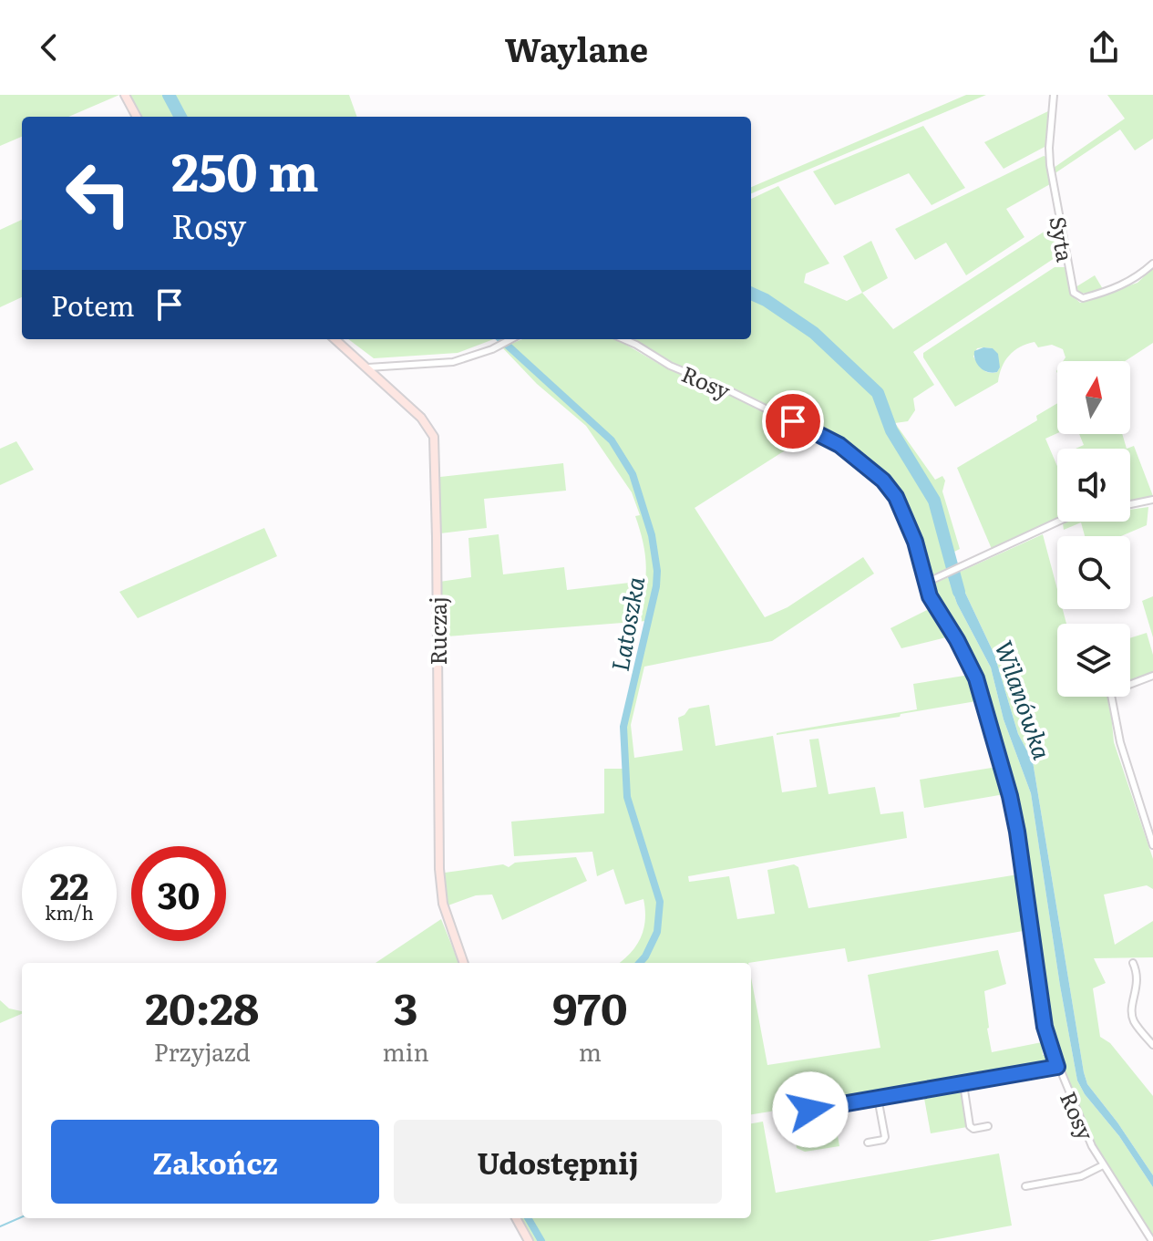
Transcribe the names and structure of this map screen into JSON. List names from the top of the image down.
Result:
{
  "streets": {
    "street": ["Syta", "Rosy", "Ruczaj"]
  },
  "water": ["Latoszka", "Wilanówka"],
  "north": "top",
  "page": {
    "header": "Waylane",
    "turn": ["250 m", "Rosy"],
    "then": "Potem",
    "speed": "22 km/h",
    "limit": "30",
    "eta": [
      "20:28",
      "Przyjazd",
      "3",
      "min",
      "970",
      "m"
    ],
    "buttons": ["Zakończ", "Udostępnij"]
  }
}
